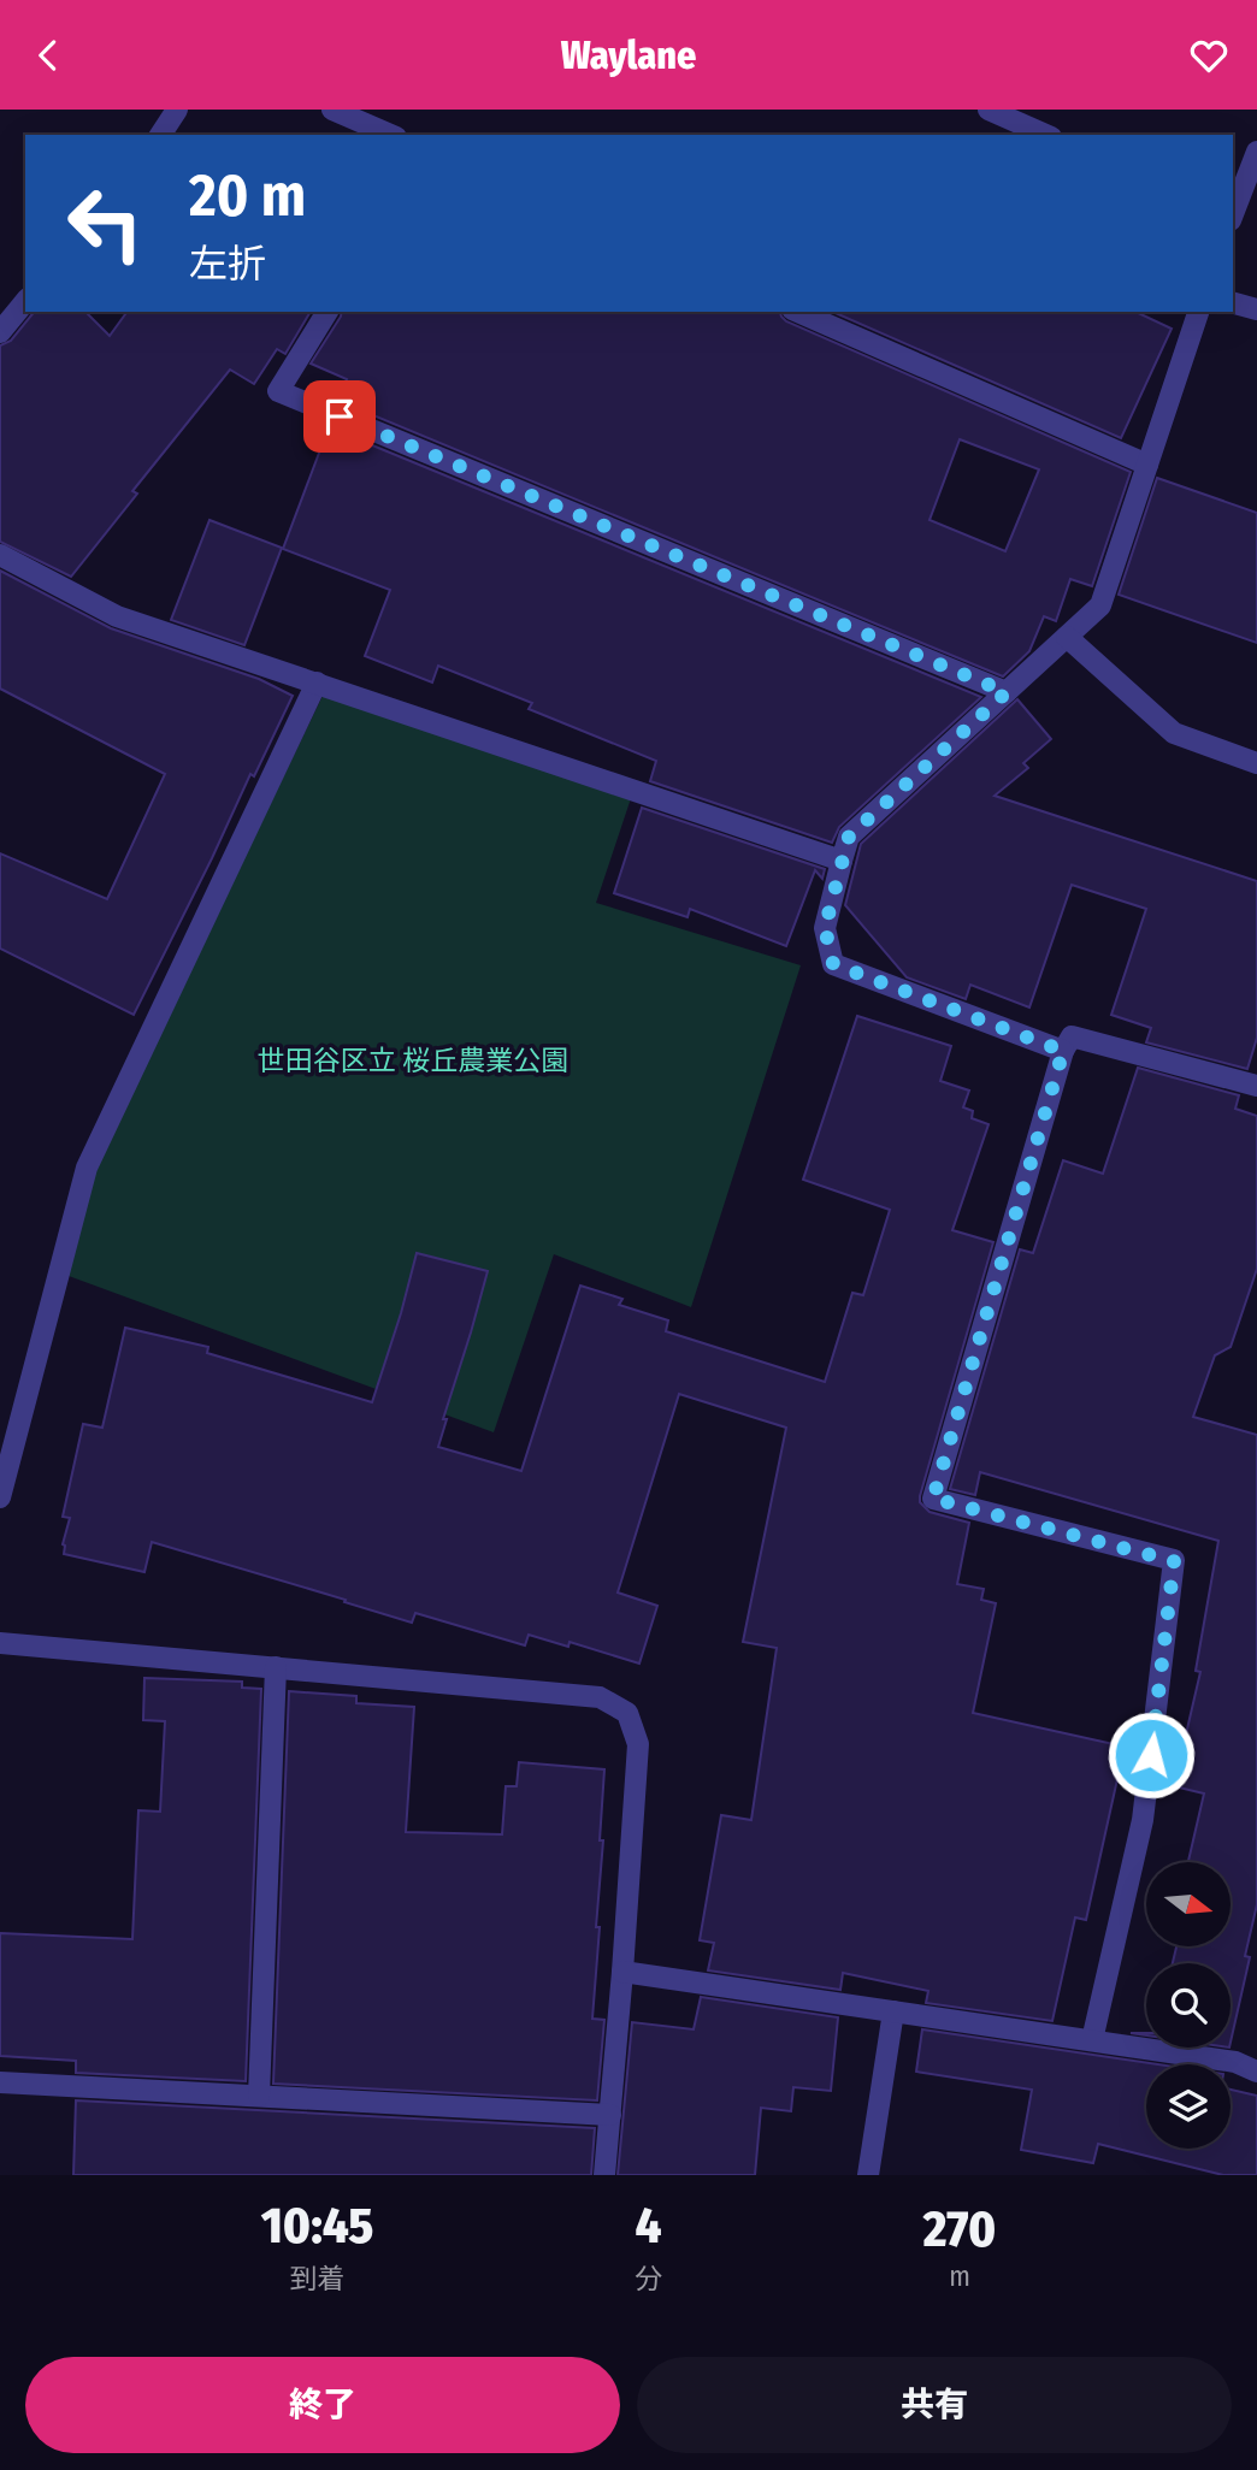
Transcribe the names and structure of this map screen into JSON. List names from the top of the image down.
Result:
{
  "parks": ["世田谷区立 桜丘農業公園"],
  "north": "right",
  "page": {
    "header": "Waylane",
    "turn": ["20 m", "左折"],
    "eta": [
      "10:45",
      "到着",
      "4",
      "分",
      "270",
      "m"
    ],
    "buttons": ["終了", "共有"]
  }
}
